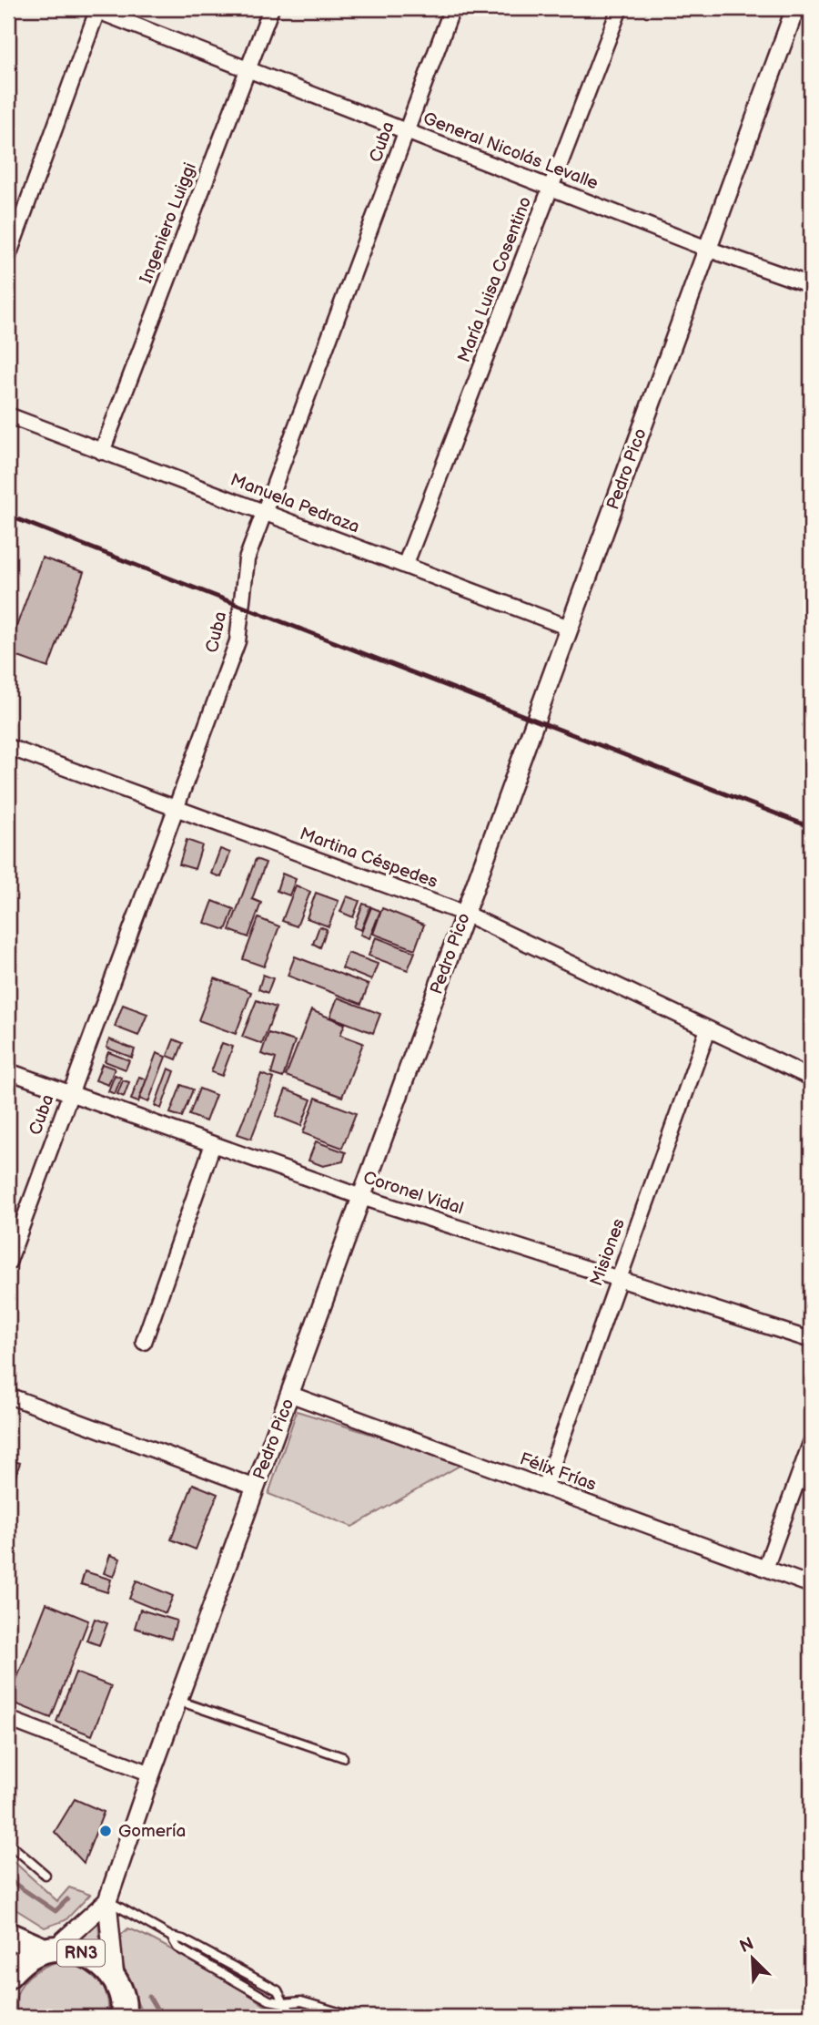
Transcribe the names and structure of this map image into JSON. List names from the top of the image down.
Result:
{
  "streets": {
    "highway": ["RN3"],
    "street": [
      "Cuba",
      "General Nicolás Levalle",
      "Ingeniero Luiggi",
      "María Luisa Cosentino",
      "Pedro Pico",
      "Manuela Pedraza",
      "Martina Céspedes",
      "Coronel Vidal",
      "Misiones",
      "Félix Frías"
    ]
  },
  "crossings": [
    ["Cuba", "General Nicolás Levalle"],
    ["Cuba", "Manuela Pedraza"],
    ["Cuba", "Martina Céspedes"],
    ["Cuba", "Coronel Vidal"],
    ["General Nicolás Levalle", "Ingeniero Luiggi"],
    ["General Nicolás Levalle", "María Luisa Cosentino"],
    ["General Nicolás Levalle", "Pedro Pico"],
    ["Ingeniero Luiggi", "Manuela Pedraza"],
    ["María Luisa Cosentino", "Manuela Pedraza"],
    ["Pedro Pico", "Manuela Pedraza"],
    ["Pedro Pico", "Martina Céspedes"],
    ["Pedro Pico", "Coronel Vidal"],
    ["Pedro Pico", "Félix Frías"],
    ["Pedro Pico", "RN3"],
    ["Martina Céspedes", "Misiones"],
    ["Coronel Vidal", "Misiones"],
    ["Misiones", "Félix Frías"]
  ],
  "places": ["Gomería"],
  "north": "top left"
}
